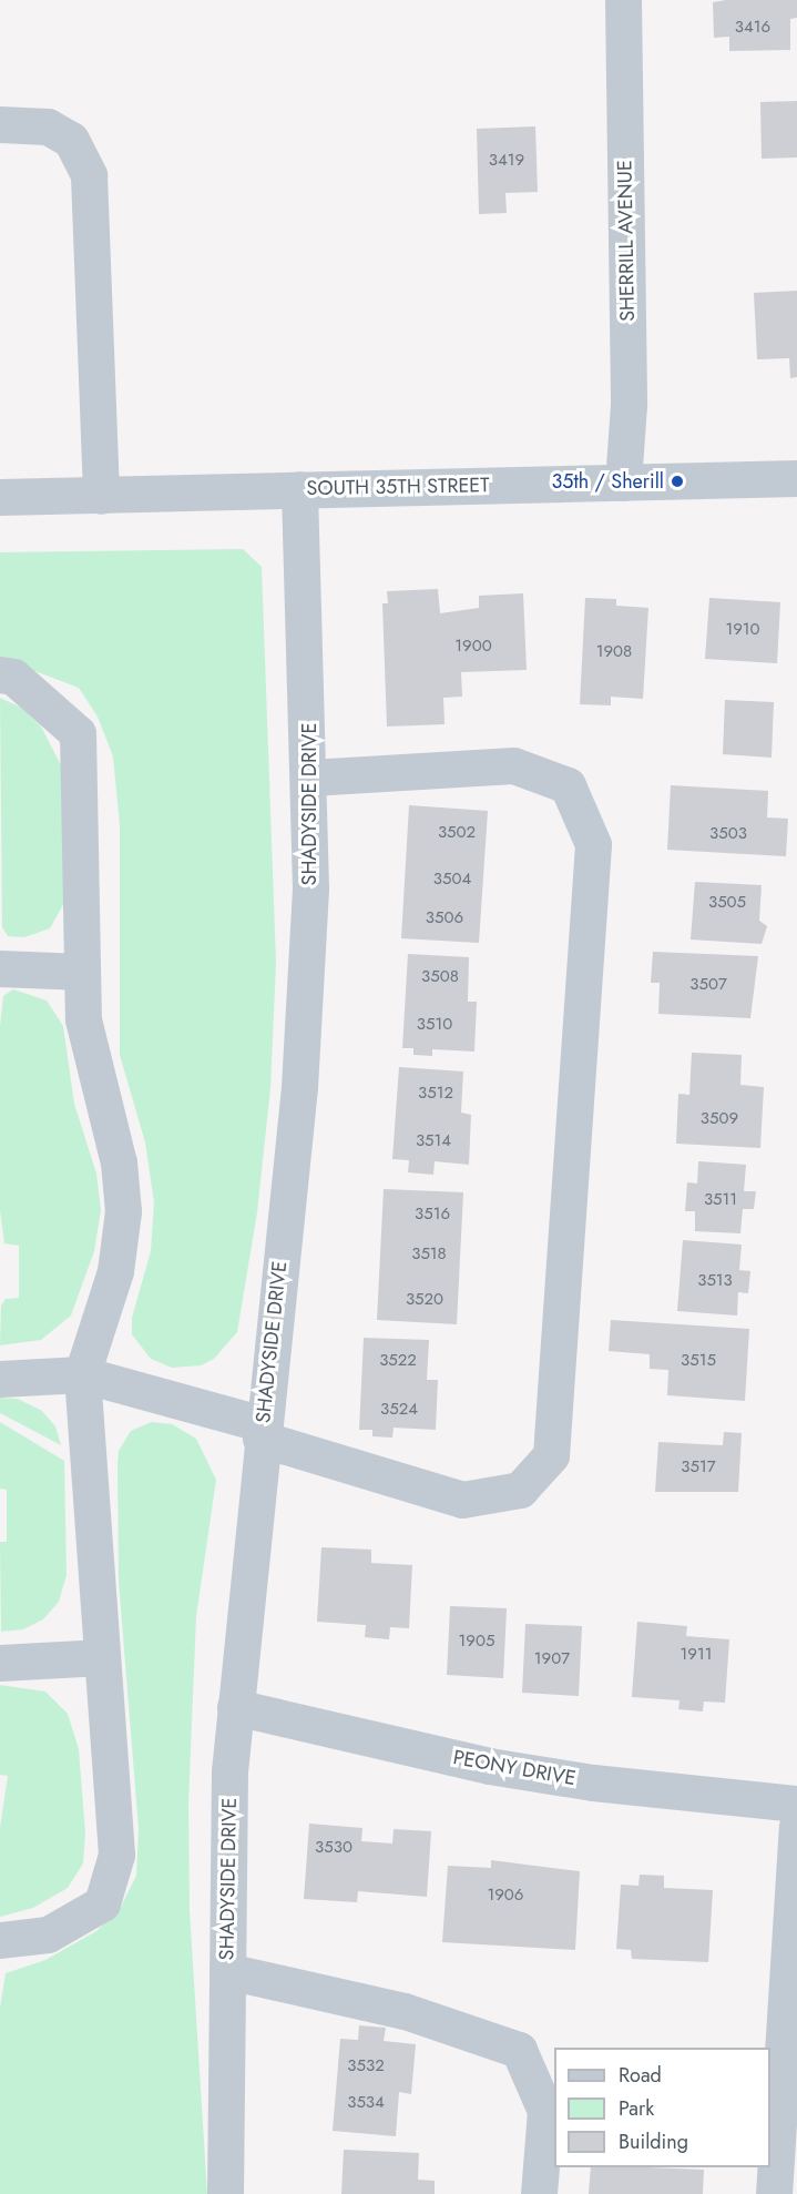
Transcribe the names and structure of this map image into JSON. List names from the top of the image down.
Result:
{
  "streets": {
    "street": [
      "SHERRILL AVENUE",
      "SOUTH 35TH STREET",
      "SHADYSIDE DRIVE",
      "PEONY DRIVE"
    ]
  },
  "crossings": [
    ["SHERRILL AVENUE", "SOUTH 35TH STREET"],
    ["SOUTH 35TH STREET", "SHADYSIDE DRIVE"],
    ["SHADYSIDE DRIVE", "PEONY DRIVE"]
  ],
  "places": ["35th / Sherill"],
  "house_numbers": [
    "3416",
    "3419",
    "1910",
    "1900",
    "1908",
    "3502",
    "3503",
    "3504",
    "3505",
    "3506",
    "3508",
    "3507",
    "3510",
    "3512",
    "3509",
    "3514",
    "3511",
    "3516",
    "3518",
    "3513",
    "3520",
    "3522",
    "3515",
    "3524",
    "3517",
    "1905",
    "1911",
    "1907",
    "3530",
    "1906",
    "3532",
    "3534"
  ],
  "legend": ["Road", "Park", "Building"]
}
